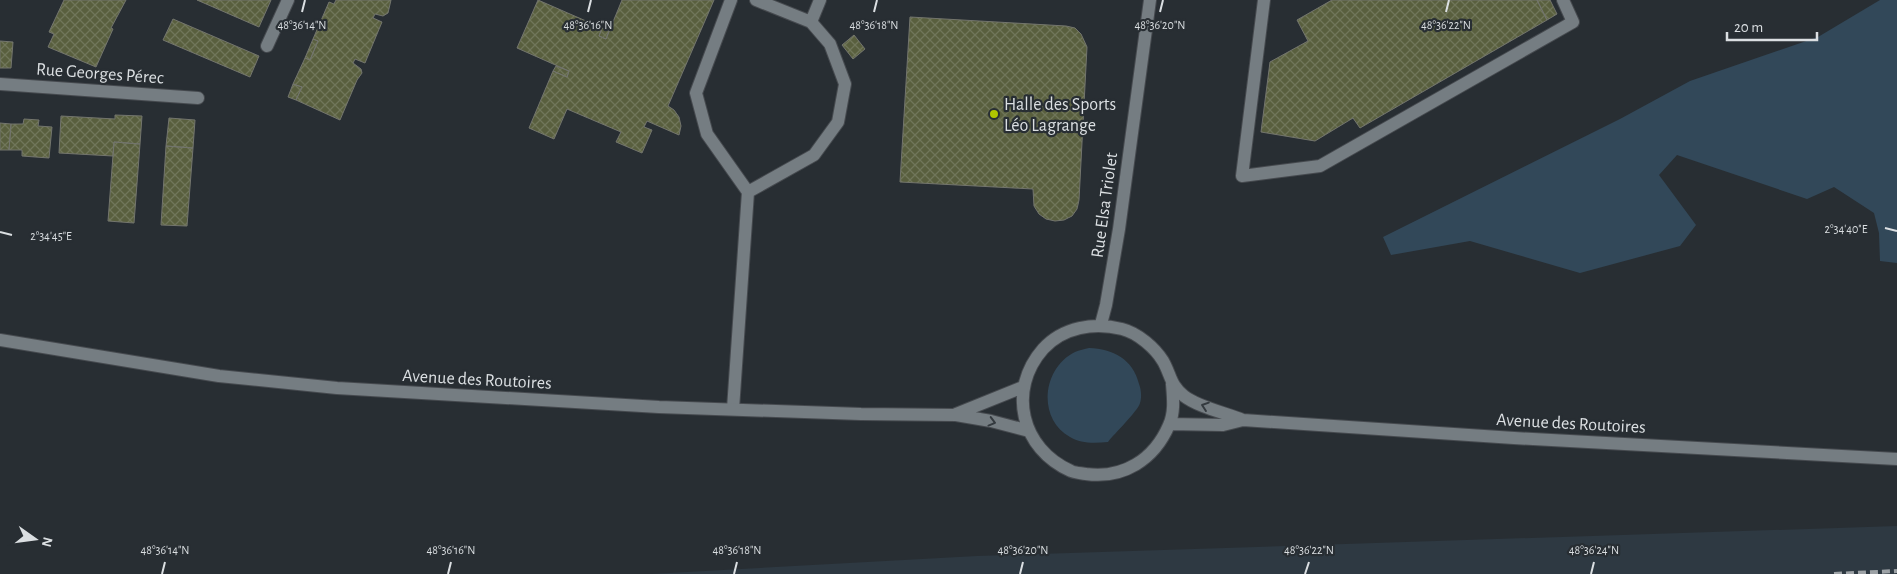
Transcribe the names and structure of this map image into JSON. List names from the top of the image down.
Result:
{
  "streets": {
    "street": ["Rue Georges Pérec", "Rue Elsa Triolet", "Avenue des Routoires"]
  },
  "crossings": [
    ["Rue Elsa Triolet", "Avenue des Routoires"]
  ],
  "places": ["Halle des Sports Léo Lagrange"],
  "scale_bar": "20 m",
  "north": "right",
  "coordinates": [
    "48°36'14\"N",
    "48°36'16\"N",
    "48°36'18\"N",
    "48°36'20\"N",
    "48°36'22\"N",
    "2°34'40\"E",
    "2°34'45\"E",
    "48°36'24\"N"
  ]
}
